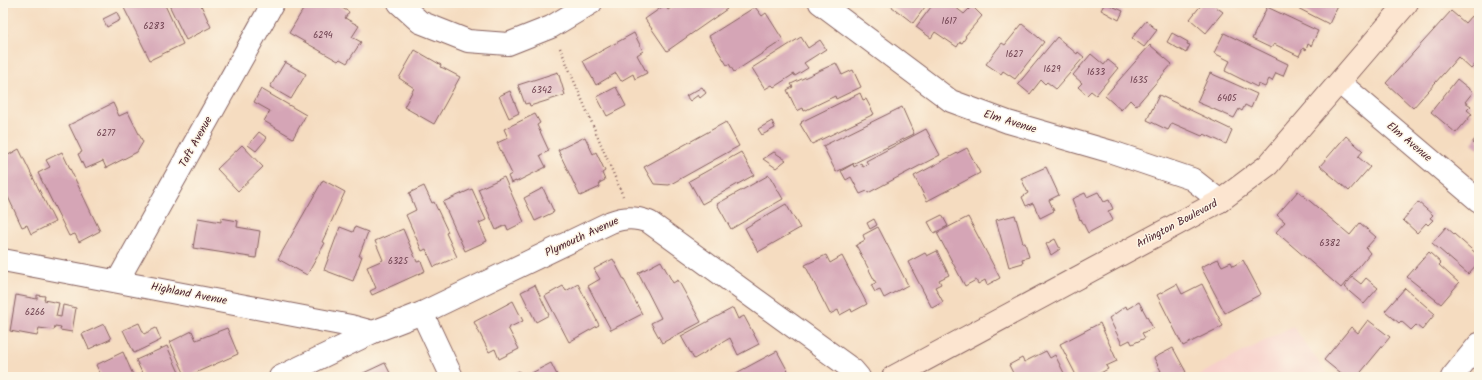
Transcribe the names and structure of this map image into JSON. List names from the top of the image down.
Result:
{
  "streets": {
    "main road": ["Arlington Boulevard"],
    "street": [
      "Elm Avenue",
      "Taft Avenue",
      "Plymouth Avenue",
      "Highland Avenue"
    ]
  },
  "crossings": [
    ["Elm Avenue", "Arlington Boulevard"],
    ["Taft Avenue", "Highland Avenue"],
    ["Plymouth Avenue", "Highland Avenue"]
  ],
  "house_numbers": [
    "1617",
    "6283",
    "6294",
    "1627",
    "1629",
    "1633",
    "1635",
    "6342",
    "6405",
    "6277",
    "6382",
    "6325",
    "6266"
  ]
}
